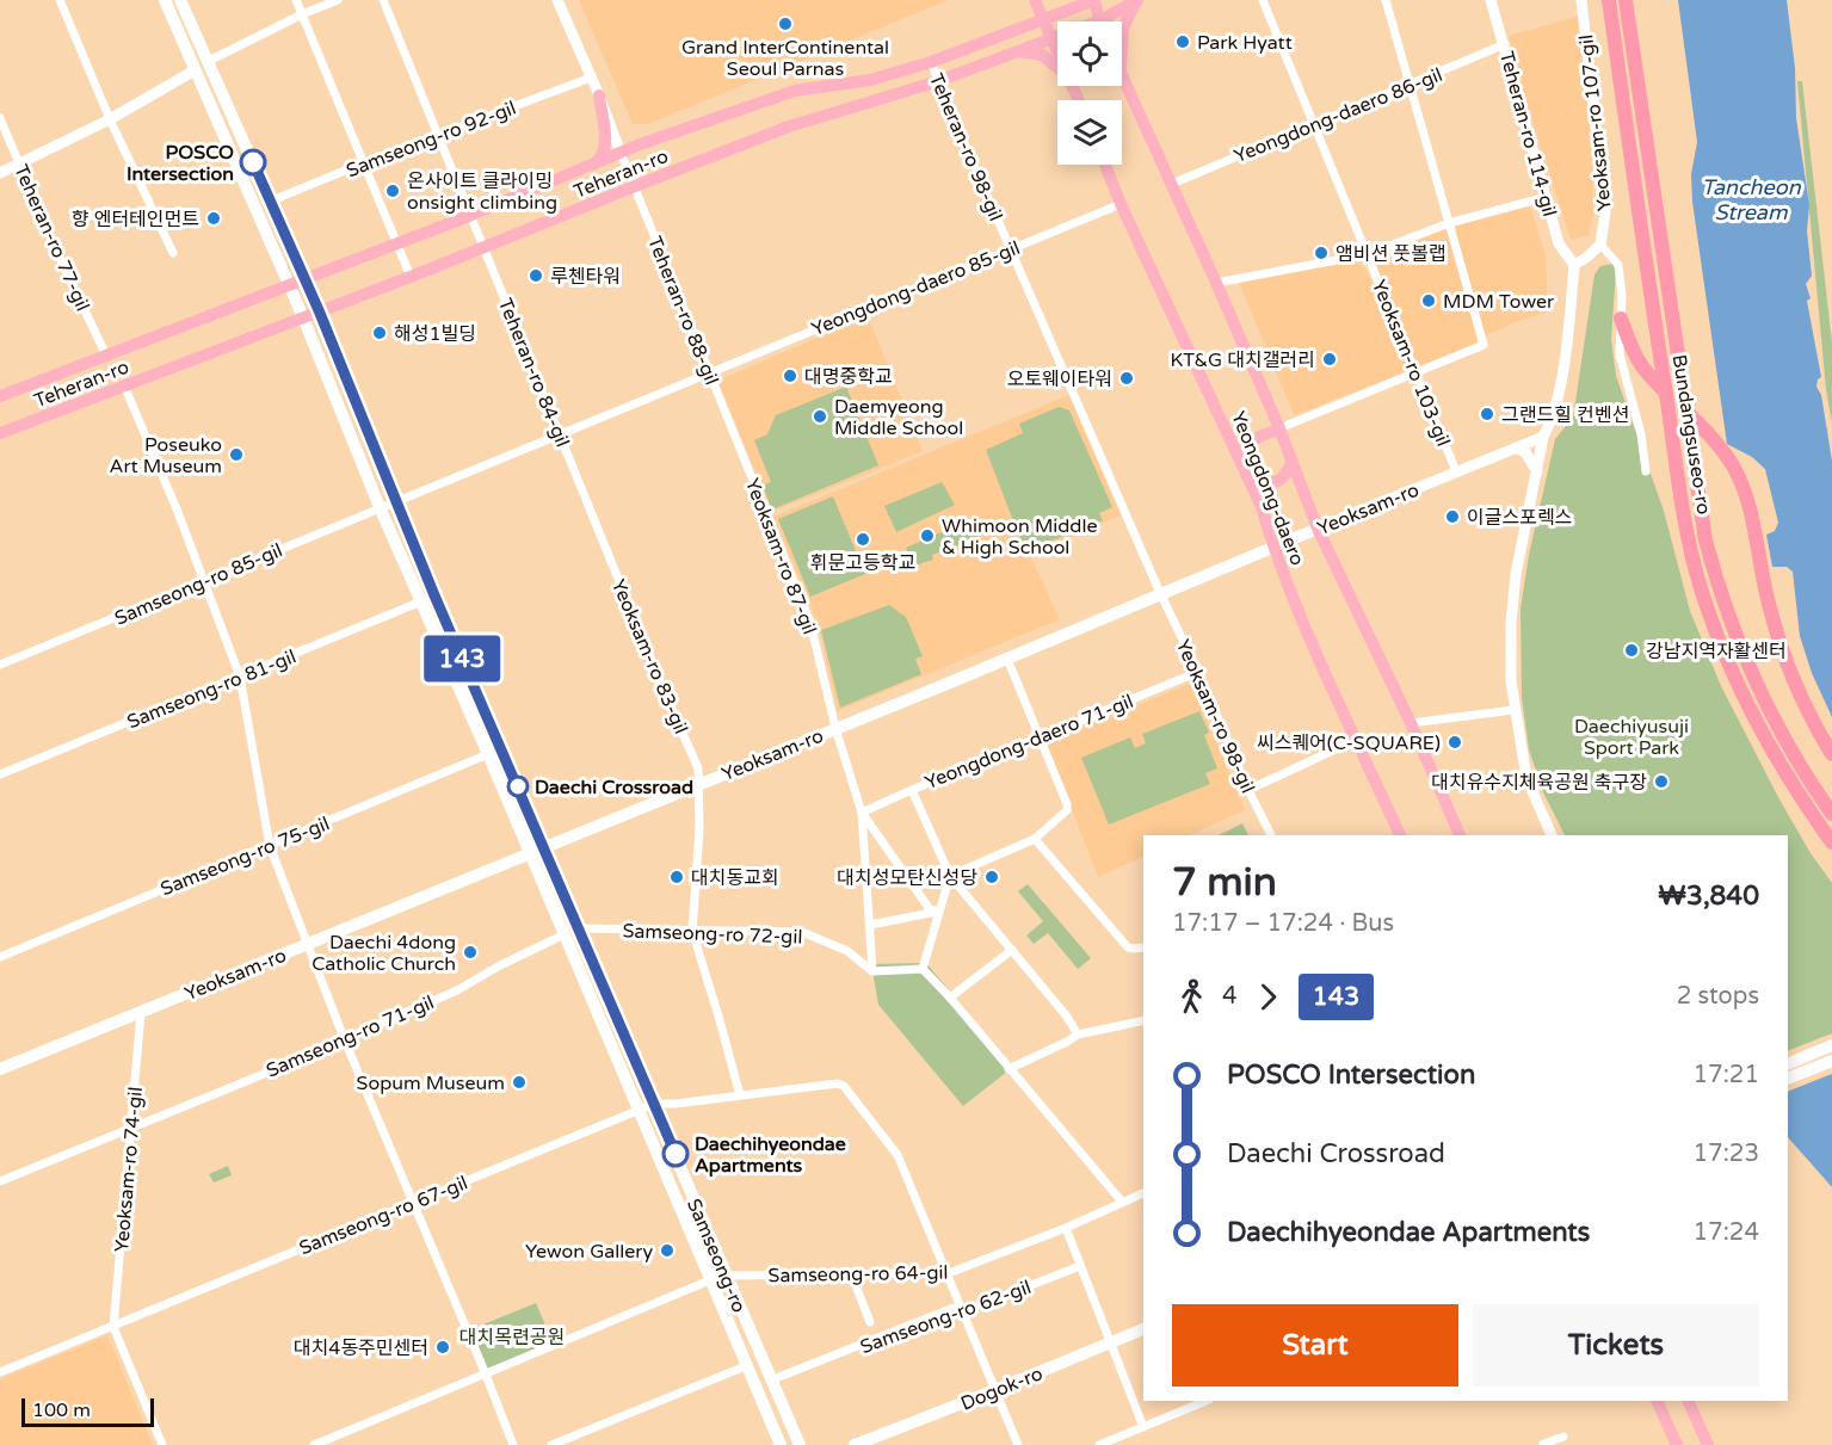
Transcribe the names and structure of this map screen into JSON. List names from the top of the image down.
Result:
{
  "streets": {
    "highway": ["Bundangsuseo-ro"],
    "main road": [
      "Teheran-ro",
      "Yeongdong-daero",
      "Yeoksam-ro",
      "Samseong-ro",
      "Dogok-ro"
    ],
    "street": [
      "Yeongdong-daero 86-gil",
      "Yeoksam-ro 107-gil",
      "Teheran-ro 114-gil",
      "Samseong-ro 92-gil",
      "Teheran-ro 98-gil",
      "Teheran-ro 77-gil",
      "Yeongdong-daero 85-gil",
      "Teheran-ro 88-gil",
      "Yeoksam-ro 103-gil",
      "Teheran-ro 84-gil",
      "Yeoksam-ro 87-gil",
      "Samseong-ro 85-gil",
      "Yeoksam-ro 83-gil",
      "Samseong-ro 81-gil",
      "Yeoksam-ro 98-gil",
      "Yeongdong-daero 71-gil",
      "Samseong-ro 75-gil",
      "Samseong-ro 72-gil",
      "Samseong-ro 71-gil",
      "Yeoksam-ro 74-gil",
      "Samseong-ro 67-gil",
      "Samseong-ro 64-gil",
      "Samseong-ro 62-gil"
    ]
  },
  "crossings": [
    ["Yeongdong-daero 86-gil", "Teheran-ro 114-gil"],
    ["Yeongdong-daero 86-gil", "Yeoksam-ro 103-gil"],
    ["Yeongdong-daero 86-gil", "Yeongdong-daero"],
    ["Samseong-ro 92-gil", "Teheran-ro 84-gil"],
    ["Samseong-ro 92-gil", "Samseong-ro"],
    ["Teheran-ro 98-gil", "Teheran-ro"],
    ["Teheran-ro 98-gil", "Yeongdong-daero 85-gil"],
    ["Teheran-ro 98-gil", "Yeoksam-ro 98-gil"],
    ["Teheran-ro", "Teheran-ro 77-gil"],
    ["Teheran-ro", "Teheran-ro 88-gil"],
    ["Teheran-ro", "Teheran-ro 84-gil"],
    ["Teheran-ro", "Samseong-ro"],
    ["Yeongdong-daero 85-gil", "Teheran-ro 88-gil"],
    ["Yeongdong-daero 85-gil", "Teheran-ro 84-gil"],
    ["Yeongdong-daero 85-gil", "Yeongdong-daero"],
    ["Yeongdong-daero 85-gil", "Samseong-ro 85-gil"],
    ["Teheran-ro 88-gil", "Yeoksam-ro 87-gil"],
    ["Yeoksam-ro 103-gil", "Yeoksam-ro"],
    ["Teheran-ro 84-gil", "Samseong-ro 85-gil"],
    ["Teheran-ro 84-gil", "Yeoksam-ro 83-gil"],
    ["Yeongdong-daero", "Yeoksam-ro"],
    ["Yeoksam-ro", "Yeoksam-ro 87-gil"],
    ["Yeoksam-ro", "Yeoksam-ro 83-gil"],
    ["Yeoksam-ro", "Yeoksam-ro 98-gil"],
    ["Yeoksam-ro", "Yeoksam-ro 74-gil"],
    ["Yeoksam-ro", "Samseong-ro"],
    ["Yeoksam-ro 87-gil", "Yeongdong-daero 71-gil"],
    ["Samseong-ro 85-gil", "Samseong-ro"],
    ["Yeoksam-ro 83-gil", "Samseong-ro 72-gil"],
    ["Samseong-ro 81-gil", "Samseong-ro"],
    ["Yeoksam-ro 98-gil", "Yeongdong-daero 71-gil"],
    ["Samseong-ro 75-gil", "Samseong-ro"],
    ["Samseong-ro 72-gil", "Samseong-ro"],
    ["Samseong-ro 71-gil", "Yeoksam-ro 74-gil"],
    ["Samseong-ro 71-gil", "Samseong-ro"],
    ["Yeoksam-ro 74-gil", "Samseong-ro 67-gil"],
    ["Samseong-ro 67-gil", "Samseong-ro"],
    ["Samseong-ro", "Samseong-ro 64-gil"],
    ["Samseong-ro", "Samseong-ro 62-gil"]
  ],
  "water": ["Tancheon Stream"],
  "parks": ["Daechiyusuji Sport Park", "대치목련공원"],
  "places": [
    "Grand InterContinental Seoul Parnas",
    "Park Hyatt",
    "POSCO Intersection",
    "온사이트 클라이밍 onsight climbing",
    "향 엔터테인먼트",
    "앰비션 풋볼랩",
    "루첸타워",
    "MDM Tower",
    "해성1빌딩",
    "KT&G 대치갤러리",
    "대명중학교",
    "오토웨이타워",
    "그랜드힐 컨벤션",
    "Daemyeong Middle School",
    "Poseuko Art Museum",
    "이글스포렉스",
    "Whimoon Middle & High School",
    "휘문고등학교",
    "강남지역자활센터",
    "씨스퀘어(C-SQUARE)",
    "대치유수지체육공원 축구장",
    "Daechi Crossroad",
    "대치동교회",
    "대치성모탄신성당",
    "Daechi 4dong Catholic Church",
    "Sopum Museum",
    "Daechihyeondae Apartments",
    "Yewon Gallery",
    "대치4동주민센터"
  ],
  "lines": ["bus line 143"],
  "scale_bar": "100 m",
  "page": {
    "on_map": "143",
    "heading": ["7 min", "17:17 – 17:24 · Bus", "₩3,840"],
    "legs": ["4", "143", "2 stops"],
    "list": [
      {
        "name": "POSCO Intersection",
        "value": "17:21"
      },
      {
        "name": "Daechi Crossroad",
        "value": "17:23"
      },
      {
        "name": "Daechihyeondae Apartments",
        "value": "17:24"
      }
    ],
    "buttons": ["Start", "Tickets"],
    "scale": "100 m"
  }
}
